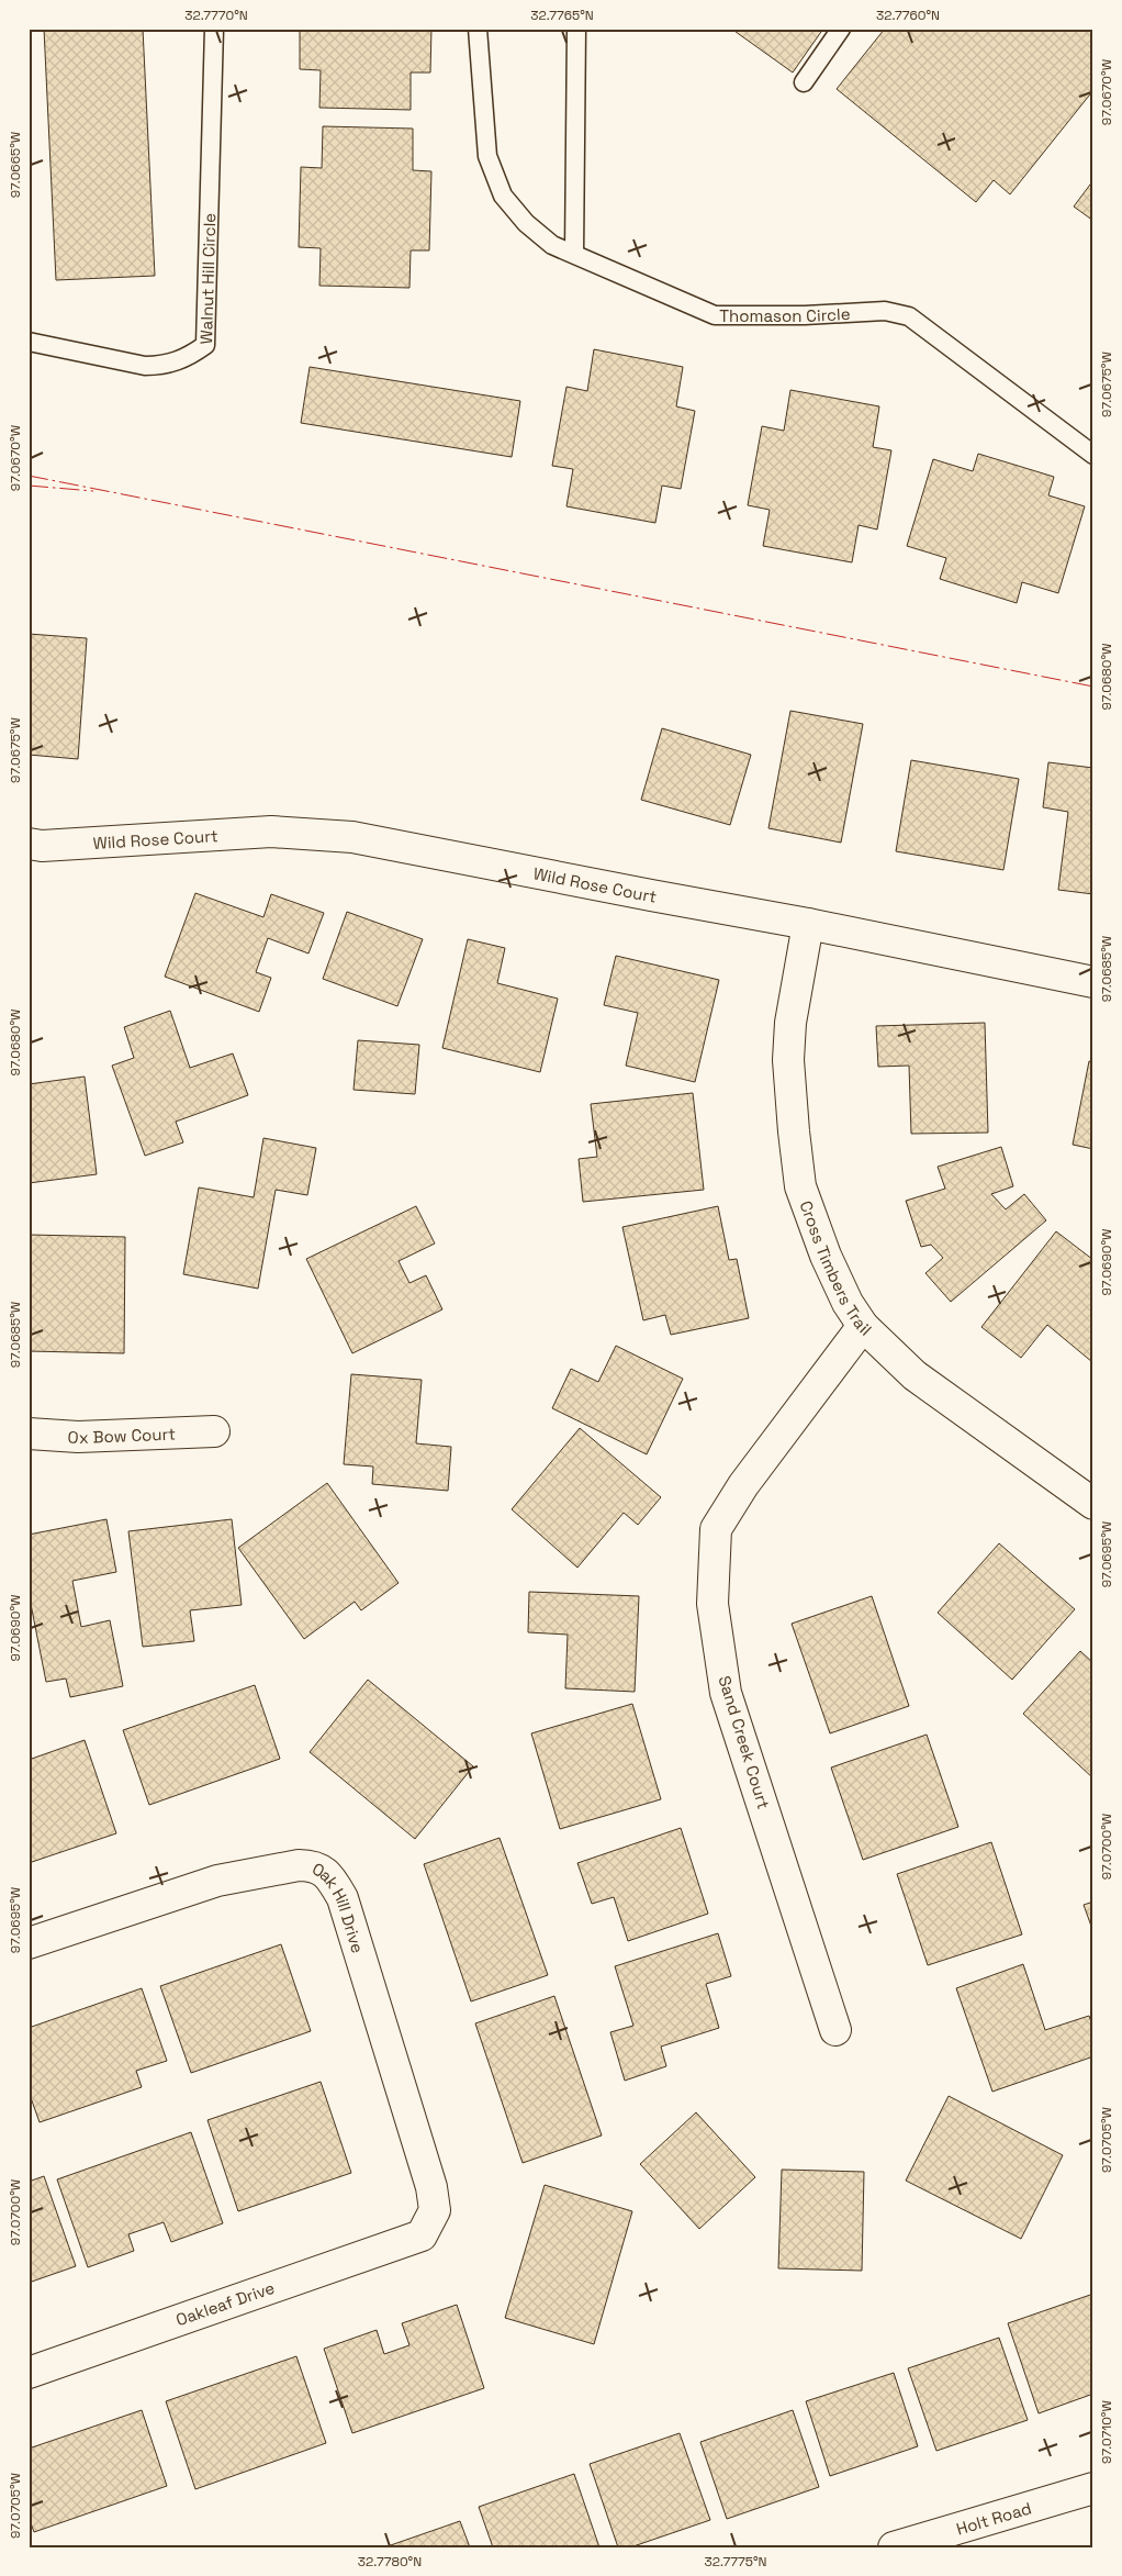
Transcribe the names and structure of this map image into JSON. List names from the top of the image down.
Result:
{
  "streets": {
    "street": [
      "Wild Rose Court",
      "Cross Timbers Trail",
      "Ox Bow Court",
      "Sand Creek Court",
      "Oak Hill Drive",
      "Oakleaf Drive",
      "Holt Road"
    ],
    "lane": ["Walnut Hill Circle", "Thomason Circle"]
  },
  "crossings": [
    ["Wild Rose Court", "Cross Timbers Trail"],
    ["Cross Timbers Trail", "Sand Creek Court"],
    ["Oak Hill Drive", "Oakleaf Drive"]
  ],
  "coordinates": [
    "32.7770°N",
    "32.7765°N",
    "32.7760°N",
    "97.0670°W",
    "97.0665°W",
    "97.0675°W",
    "97.0680°W",
    "97.0685°W",
    "97.0690°W",
    "97.0695°W",
    "97.0700°W",
    "97.0705°W",
    "97.0710°W",
    "32.7780°N",
    "32.7775°N"
  ]
}
